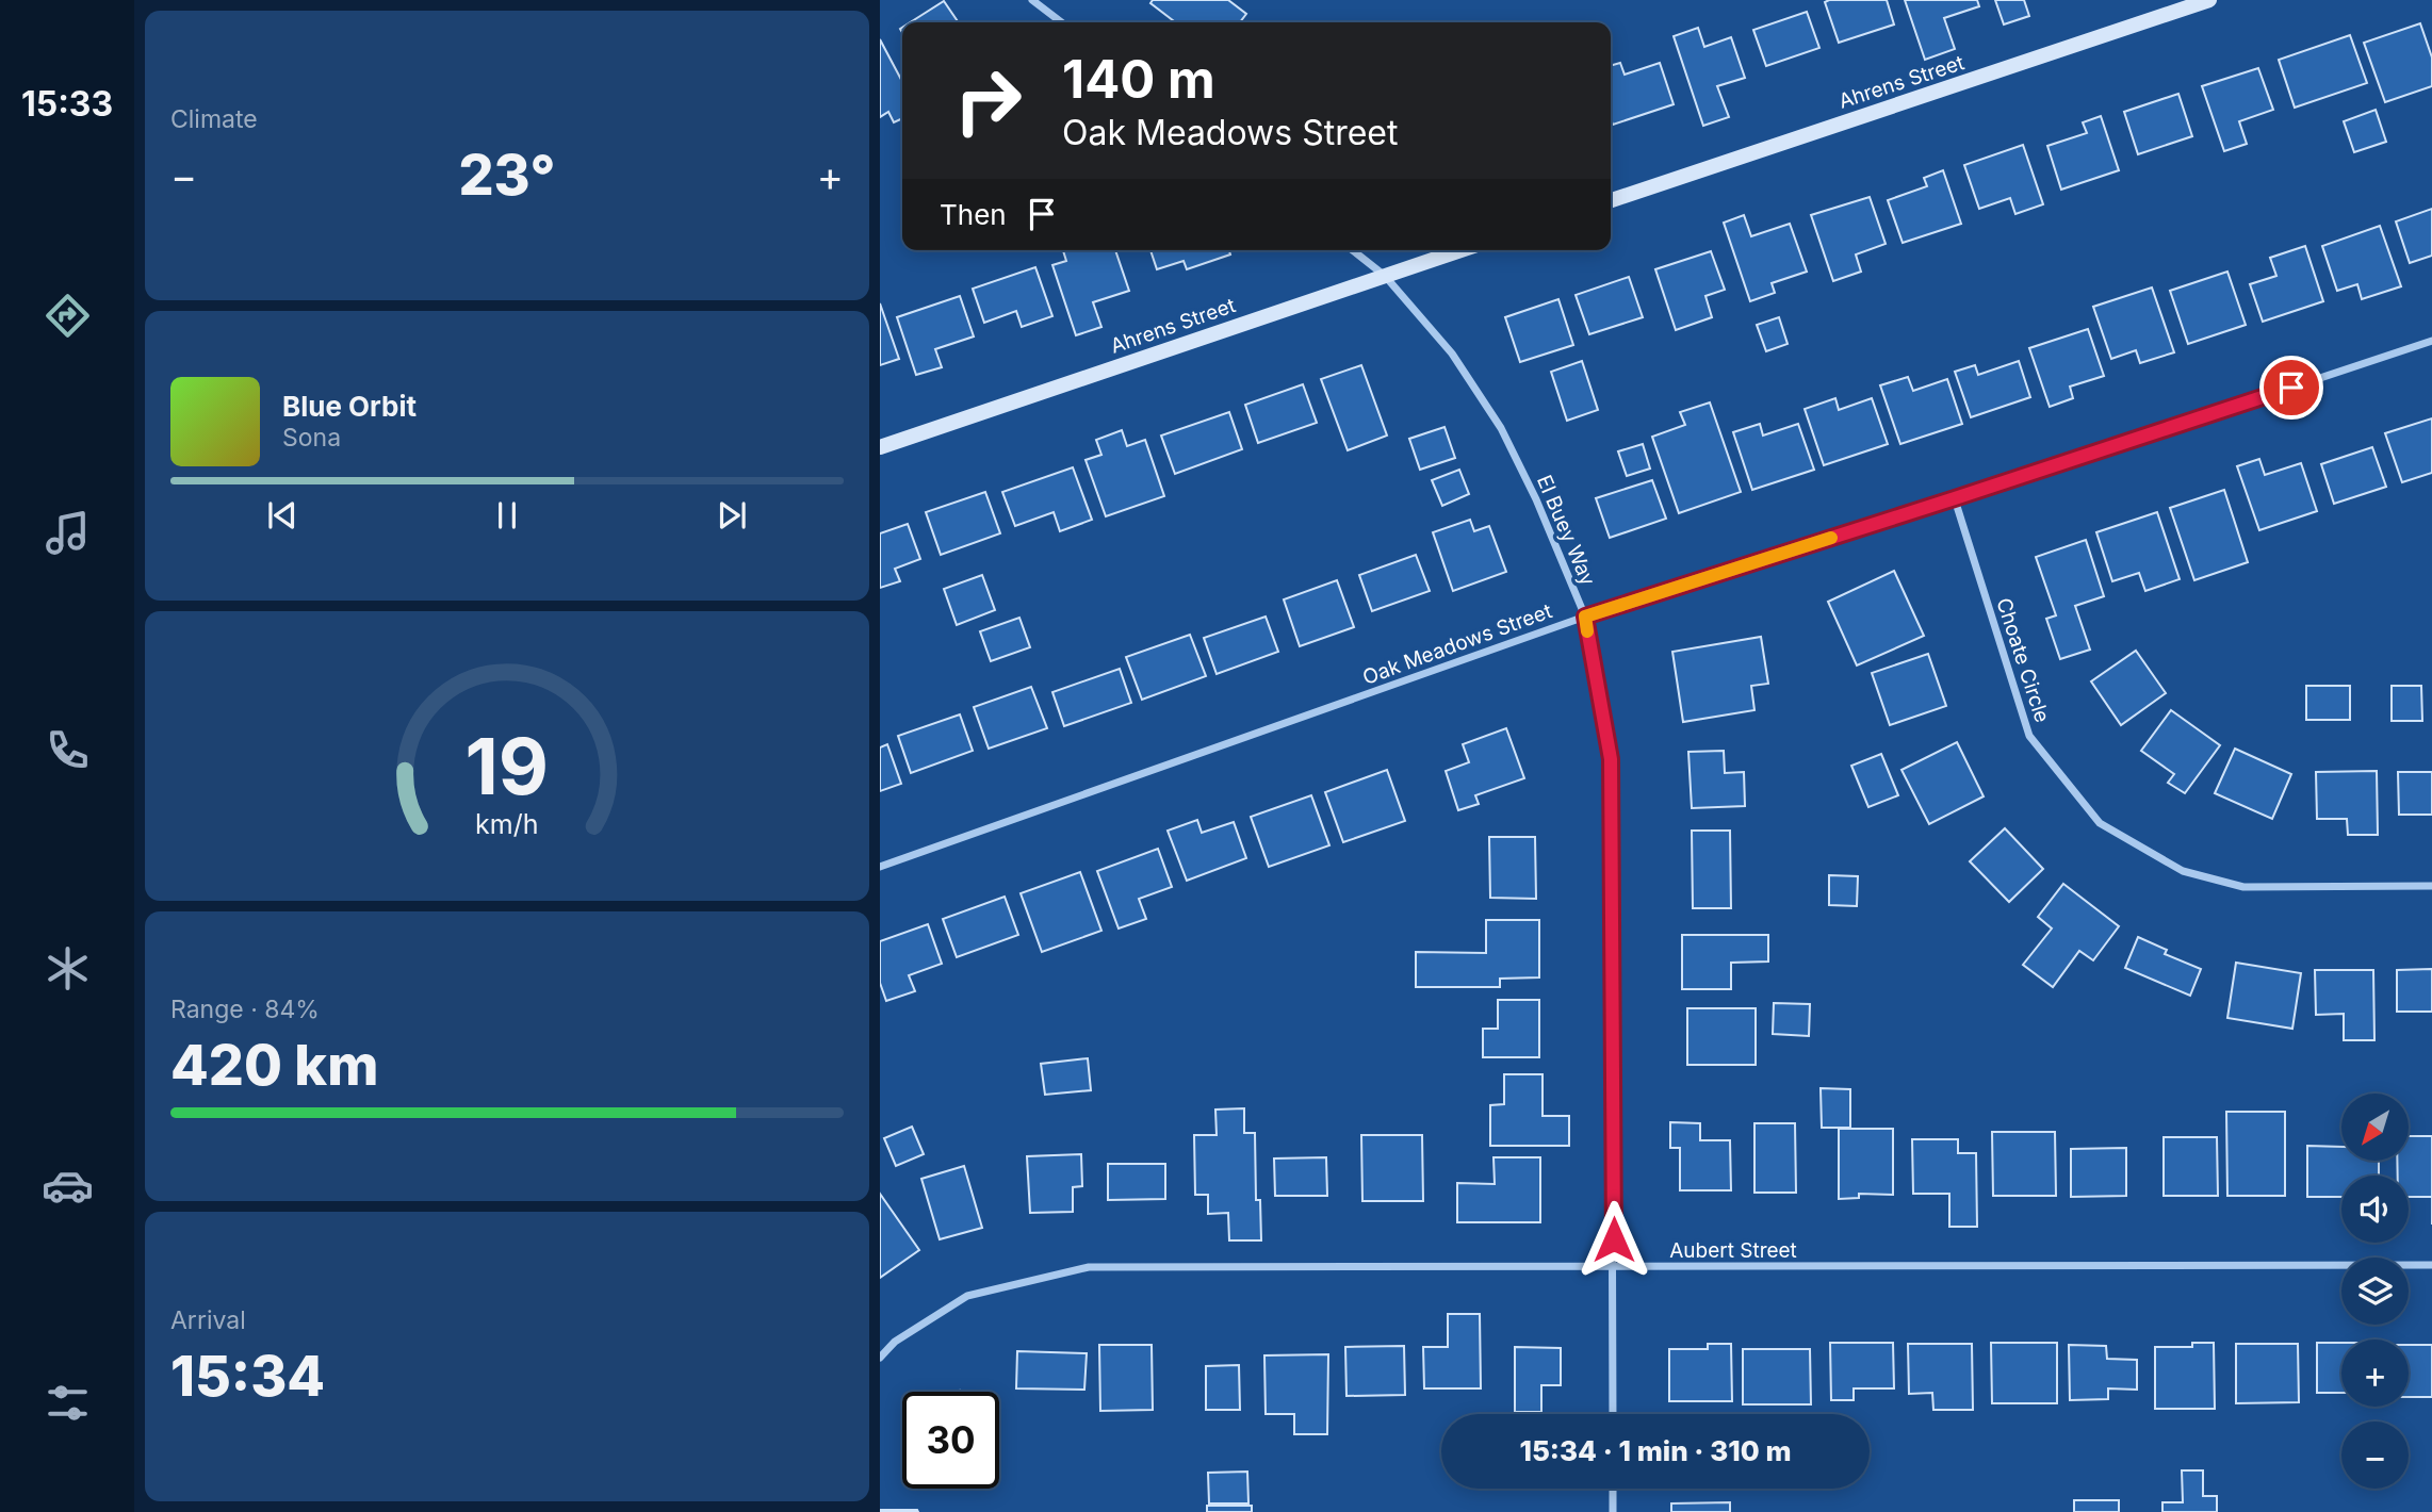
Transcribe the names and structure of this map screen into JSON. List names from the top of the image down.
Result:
{
  "streets": {
    "street": [
      "Ahrens Street",
      "El Buey Way",
      "Oak Meadows Street",
      "Choate Circle",
      "Aubert Street"
    ]
  },
  "crossings": [
    ["Ahrens Street", "El Buey Way"],
    ["El Buey Way", "Oak Meadows Street"],
    ["El Buey Way", "Aubert Street"],
    ["Oak Meadows Street", "Choate Circle"]
  ],
  "north": "bottom left",
  "page": {
    "tabs": "15:33",
    "tile": [
      "Climate",
      ["Range · 84%", "420 km"],
      ["Arrival", "15:34"]
    ],
    "turn": ["140 m", "Oak Meadows Street"],
    "heat": ["−", "23°", "+"],
    "then": "Then",
    "song": ["Blue Orbit", "Sona"],
    "map_buttons": ["+", "−"],
    "limit": "30",
    "trip": "15:34 · 1 min · 310 m",
    "gauge": ["19", "km/h"]
  }
}
